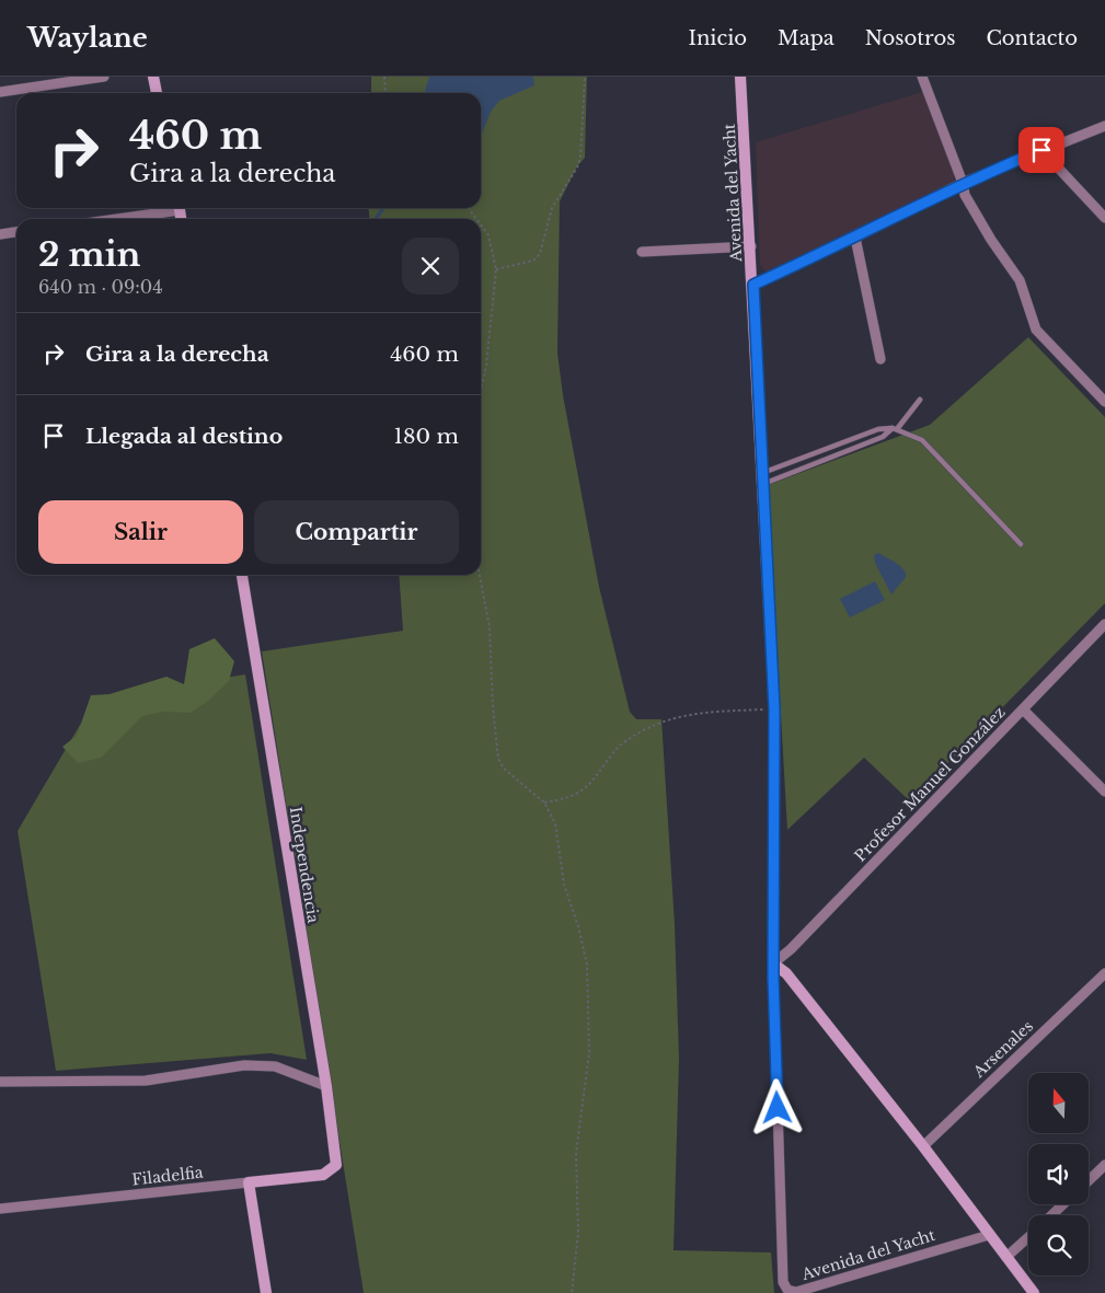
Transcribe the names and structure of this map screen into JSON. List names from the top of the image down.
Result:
{
  "streets": {
    "street": [
      "Avenida del Yacht",
      "Profesor Manuel González",
      "Independencia",
      "Arsenales",
      "Filadelfia"
    ]
  },
  "crossings": [
    ["Avenida del Yacht", "Profesor Manuel González"],
    ["Independencia", "Filadelfia"]
  ],
  "north": "top",
  "page": {
    "header": "Waylane",
    "nav": [
      "Inicio",
      "Mapa",
      "Nosotros",
      "Contacto"
    ],
    "turn": ["460 m", "Gira a la derecha"],
    "heading": ["2 min", "640 m · 09:04"],
    "list": [
      {
        "name": "Gira a la derecha",
        "value": "460 m"
      },
      {
        "name": "Llegada al destino",
        "value": "180 m"
      }
    ],
    "buttons": ["Salir", "Compartir"]
  }
}
